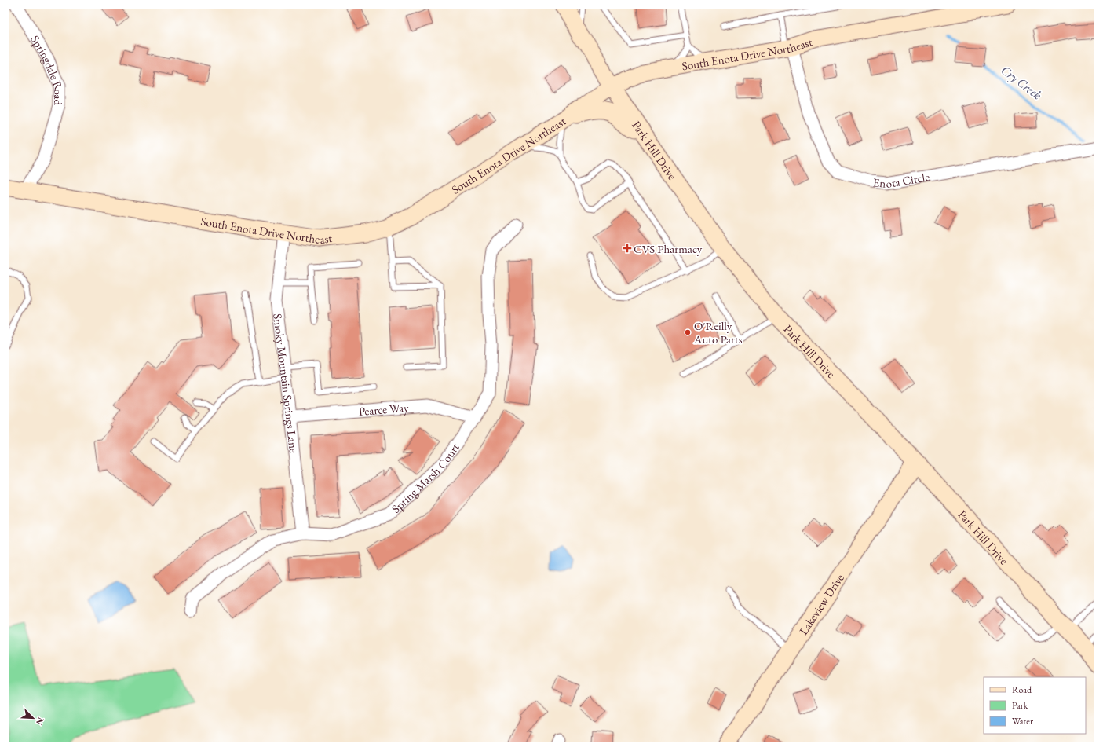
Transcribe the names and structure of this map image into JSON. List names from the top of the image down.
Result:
{
  "streets": {
    "main road": ["South Enota Drive Northeast", "Park Hill Drive", "Lakeview Drive"],
    "street": [
      "Springdale Road",
      "Enota Circle",
      "Smoky Mountain Springs Lane",
      "Pearce Way",
      "Spring Marsh Court"
    ]
  },
  "crossings": [
    ["South Enota Drive Northeast", "Springdale Road"],
    ["South Enota Drive Northeast", "Park Hill Drive"],
    ["South Enota Drive Northeast", "Enota Circle"],
    ["South Enota Drive Northeast", "Smoky Mountain Springs Lane"],
    ["Park Hill Drive", "Lakeview Drive"],
    ["Smoky Mountain Springs Lane", "Pearce Way"],
    ["Smoky Mountain Springs Lane", "Spring Marsh Court"],
    ["Pearce Way", "Spring Marsh Court"]
  ],
  "water": ["Cry Creek"],
  "places": {
    "health": ["CVS Pharmacy"],
    "other": ["O'Reilly Auto Parts"]
  },
  "legend": ["Road", "Park", "Water"],
  "north": "bottom right"
}
